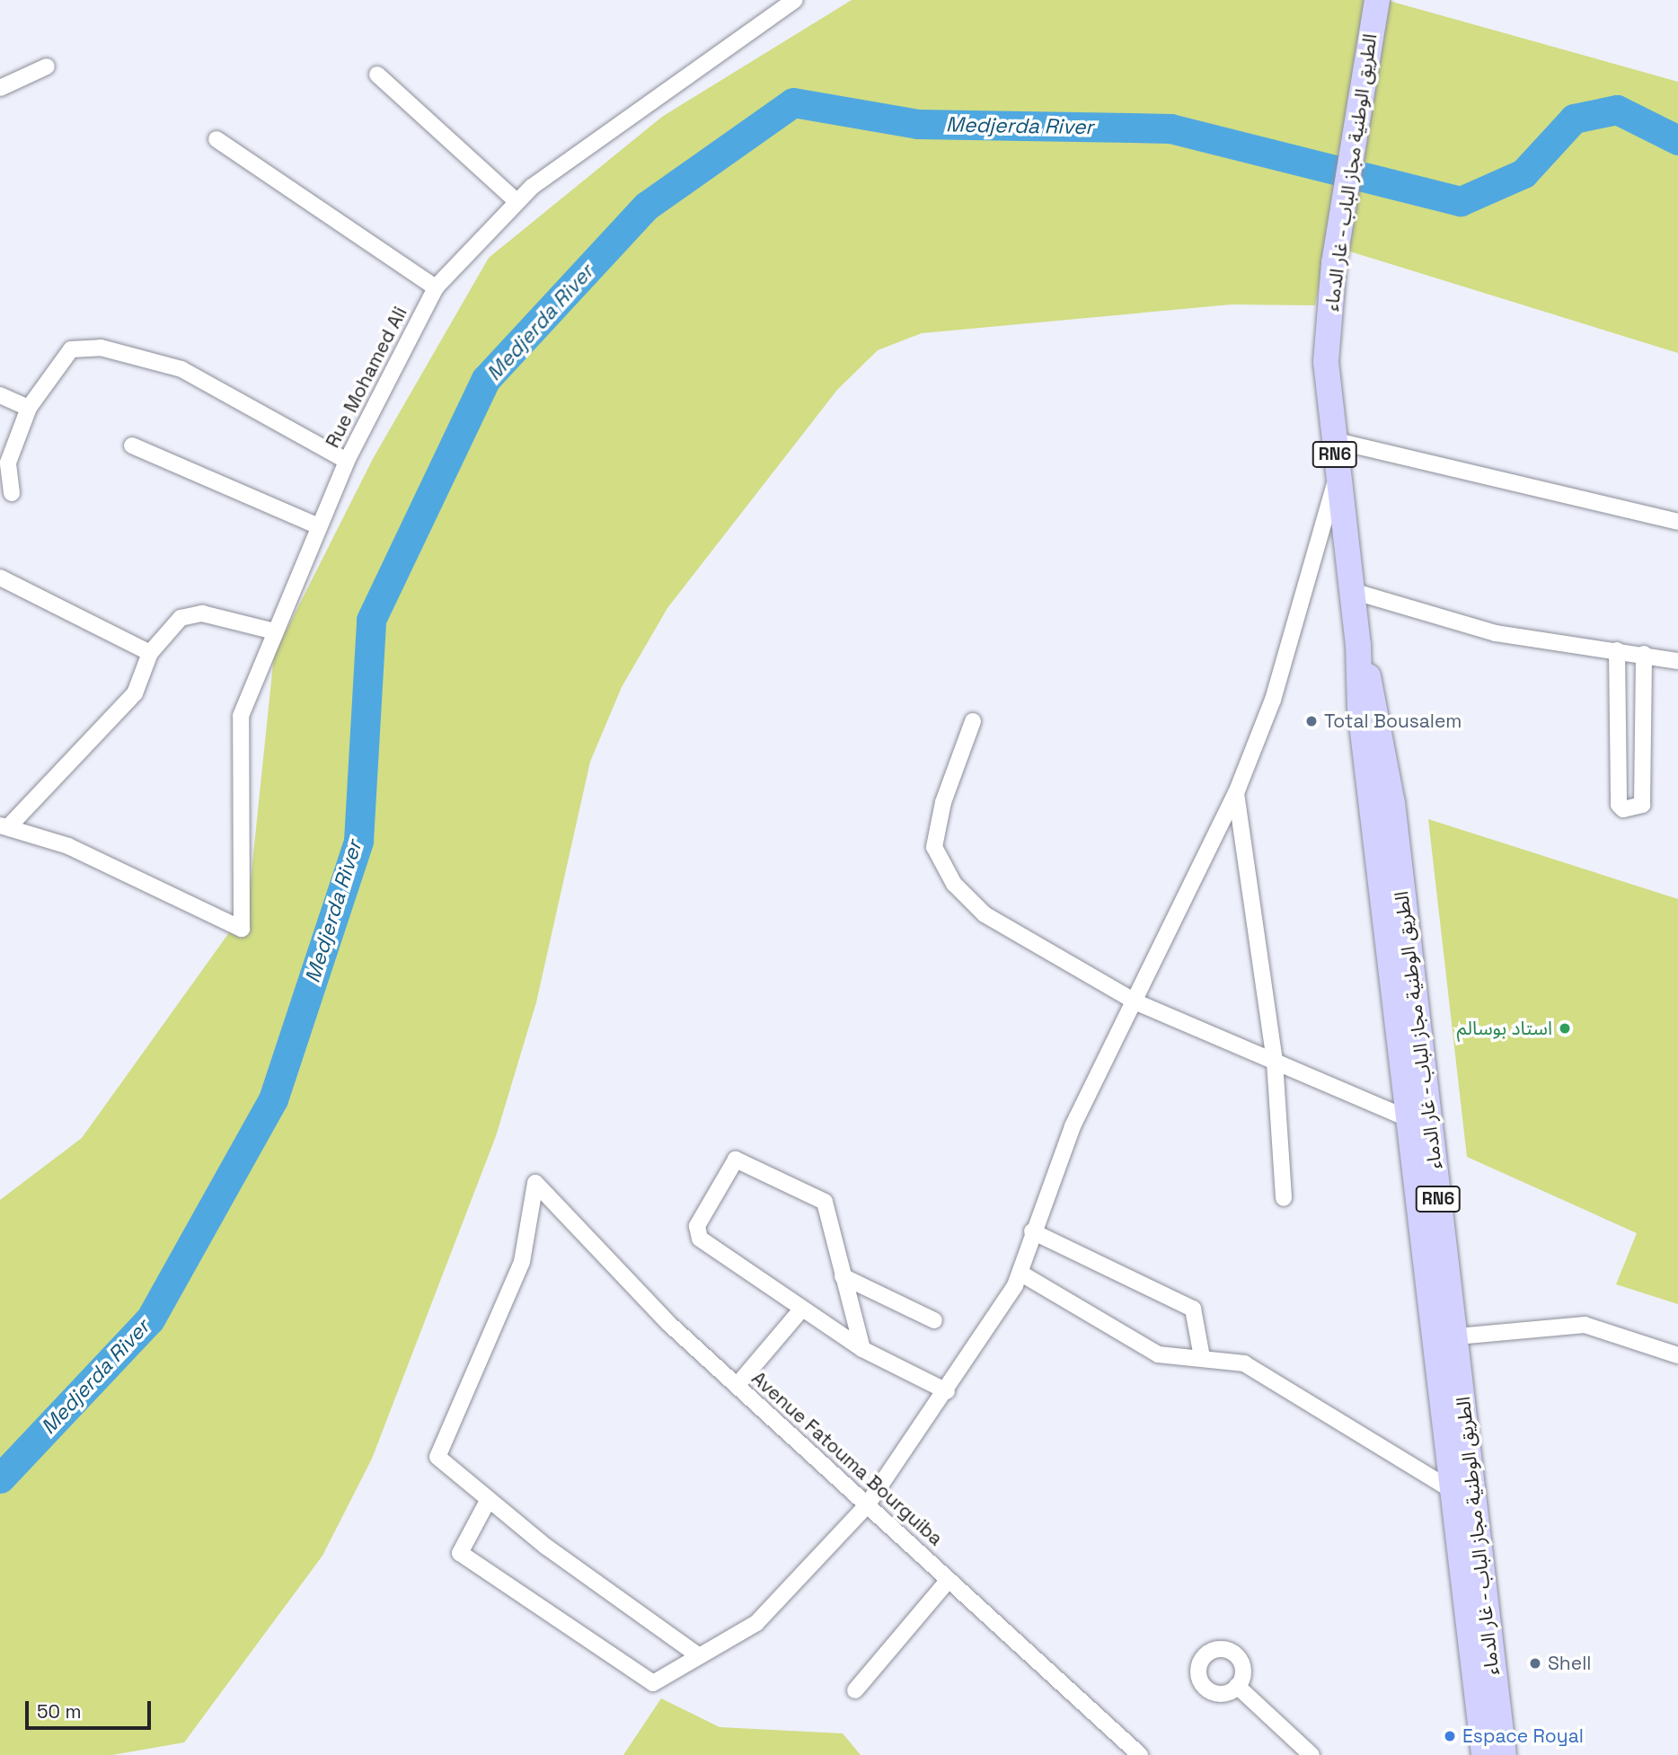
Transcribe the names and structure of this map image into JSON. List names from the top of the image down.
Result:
{
  "streets": {
    "main road": ["الطريق الوطنية مجاز الباب - غار الدماء", "RN6"],
    "street": ["Rue Mohamed Ali", "Avenue Fatouma Bourguiba"]
  },
  "water": ["Medjerda River"],
  "places": [
    "Total Bousalem",
    "استاد بوسالم",
    "Shell",
    "Espace Royal"
  ],
  "scale_bar": "50 m"
}
